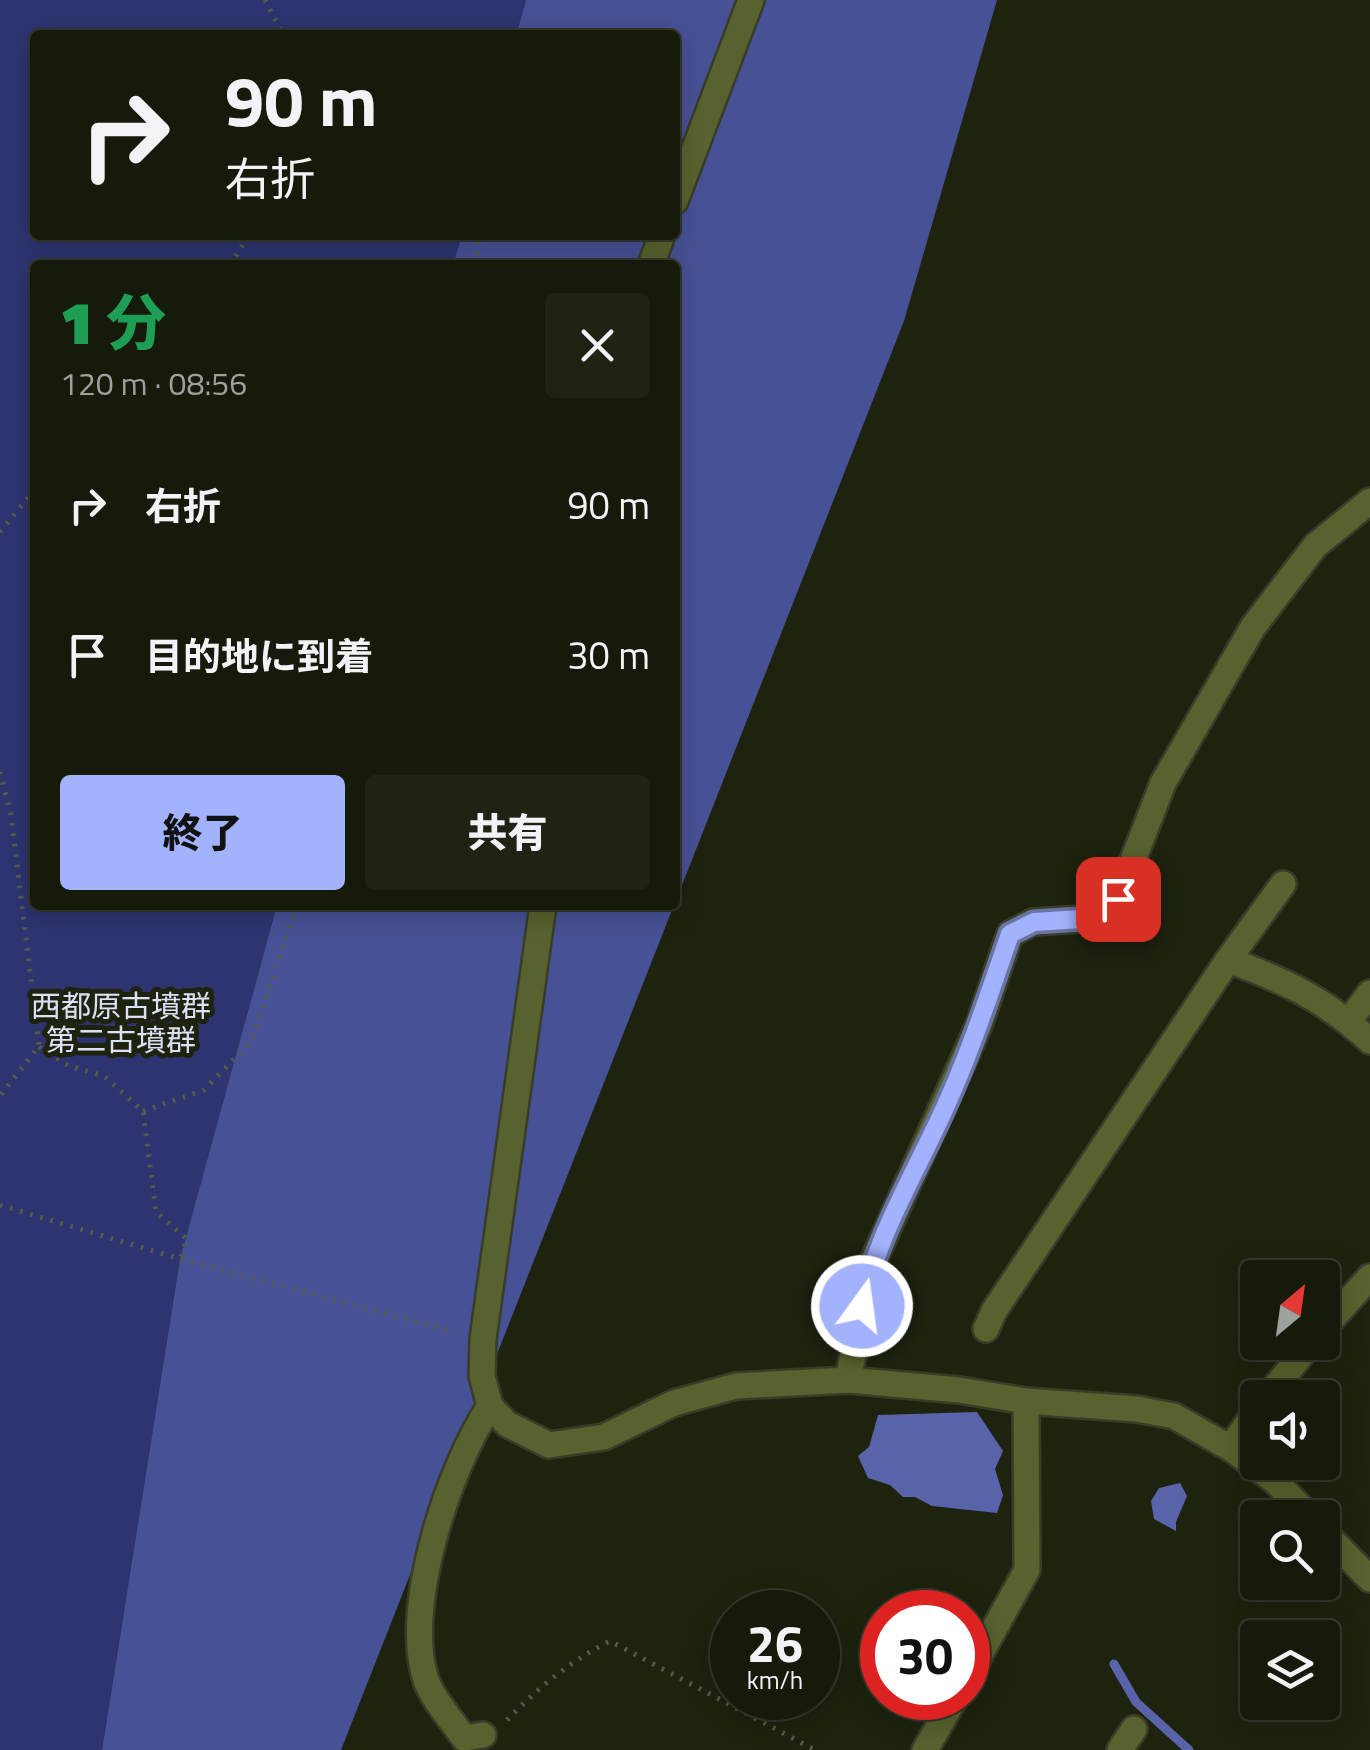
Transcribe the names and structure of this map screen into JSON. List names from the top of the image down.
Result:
{
  "parks": ["西都原古墳群 第二古墳群"],
  "north": "top right",
  "page": {
    "turn": ["90 m", "右折"],
    "heading": ["1 分", "120 m · 08:56"],
    "list": [
      {
        "name": "右折",
        "value": "90 m"
      },
      {
        "name": "目的地に到着",
        "value": "30 m"
      }
    ],
    "buttons": ["終了", "共有"],
    "speed": "26 km/h",
    "limit": "30"
  }
}
